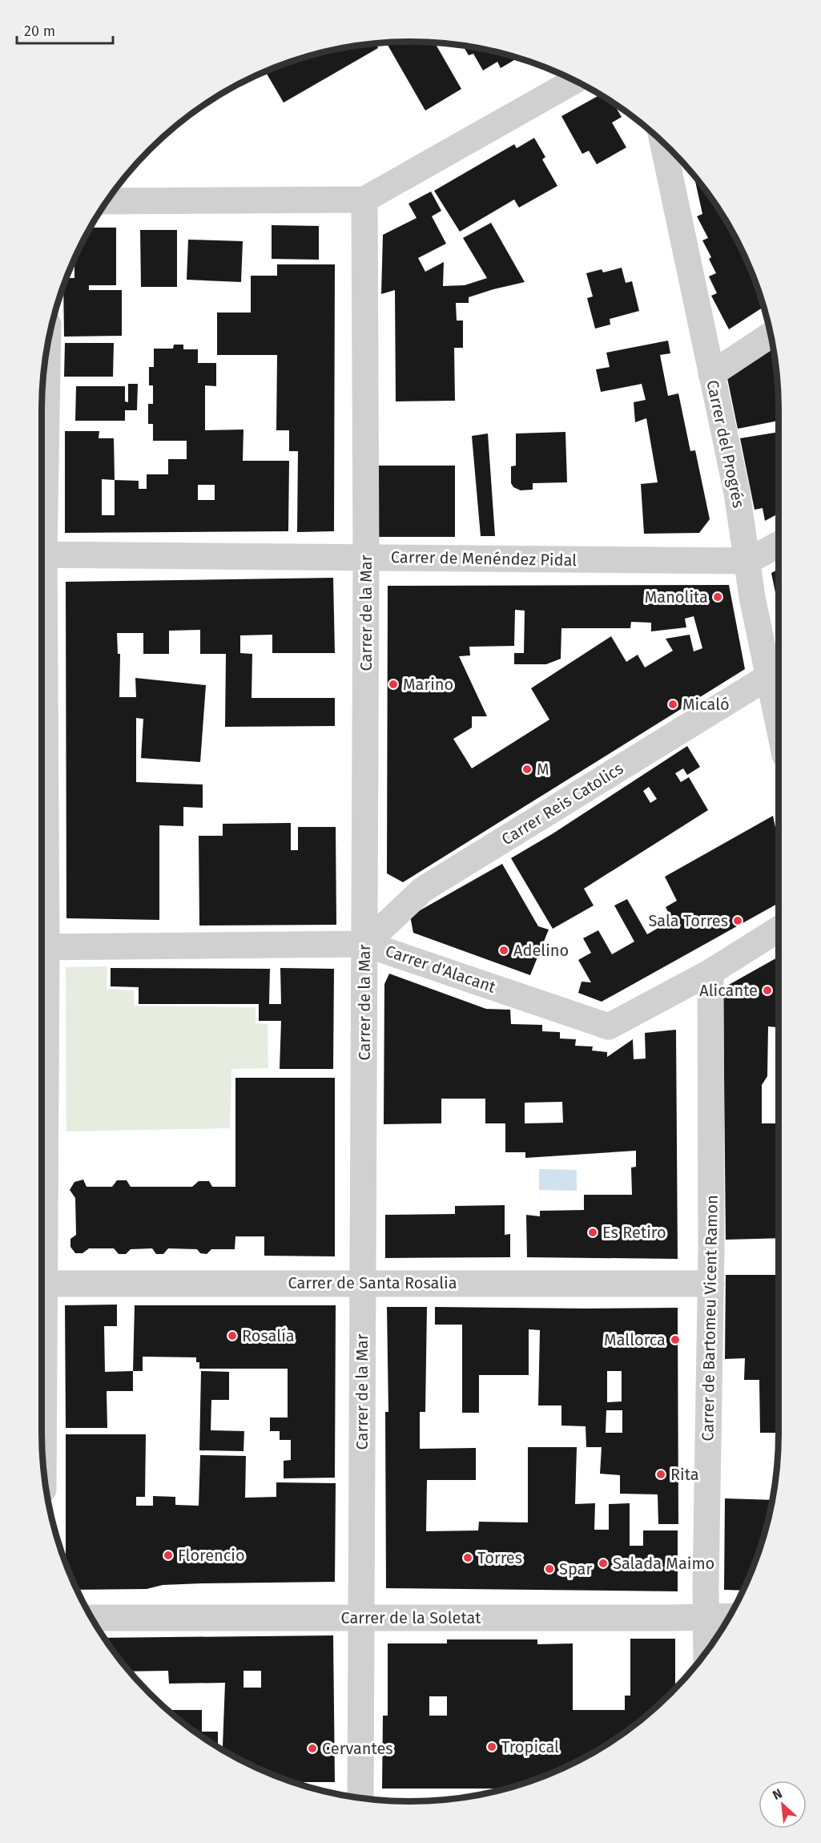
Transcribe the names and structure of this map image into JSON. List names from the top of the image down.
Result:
{
  "streets": {
    "street": [
      "Carrer del Progrés",
      "Carrer de Menéndez Pidal",
      "Carrer de la Mar",
      "Carrer Reis Catolics",
      "Carrer d'Alacant",
      "Carrer de Santa Rosalia",
      "Carrer de Bartomeu Vicent Ramon",
      "Carrer de la Soletat"
    ]
  },
  "crossings": [
    ["Carrer del Progrés", "Carrer de Menéndez Pidal"],
    ["Carrer del Progrés", "Carrer Reis Catolics"],
    ["Carrer de Menéndez Pidal", "Carrer de la Mar"],
    ["Carrer de la Mar", "Carrer Reis Catolics"],
    ["Carrer de la Mar", "Carrer d'Alacant"],
    ["Carrer de la Mar", "Carrer de Santa Rosalia"],
    ["Carrer de la Mar", "Carrer de la Soletat"],
    ["Carrer Reis Catolics", "Carrer d'Alacant"],
    ["Carrer d'Alacant", "Carrer de Bartomeu Vicent Ramon"],
    ["Carrer de Santa Rosalia", "Carrer de Bartomeu Vicent Ramon"],
    ["Carrer de Bartomeu Vicent Ramon", "Carrer de la Soletat"]
  ],
  "places": [
    "Manolita",
    "Marino",
    "Micaló",
    "M",
    "Sala Torres",
    "Adelino",
    "Alicante",
    "Es Retiro",
    "Rosalía",
    "Mallorca",
    "Rita",
    "Florencio",
    "Torres",
    "Salada Maimo",
    "Spar",
    "Tropical",
    "Cervantes"
  ],
  "scale_bar": "20 m",
  "north": "top left"
}
